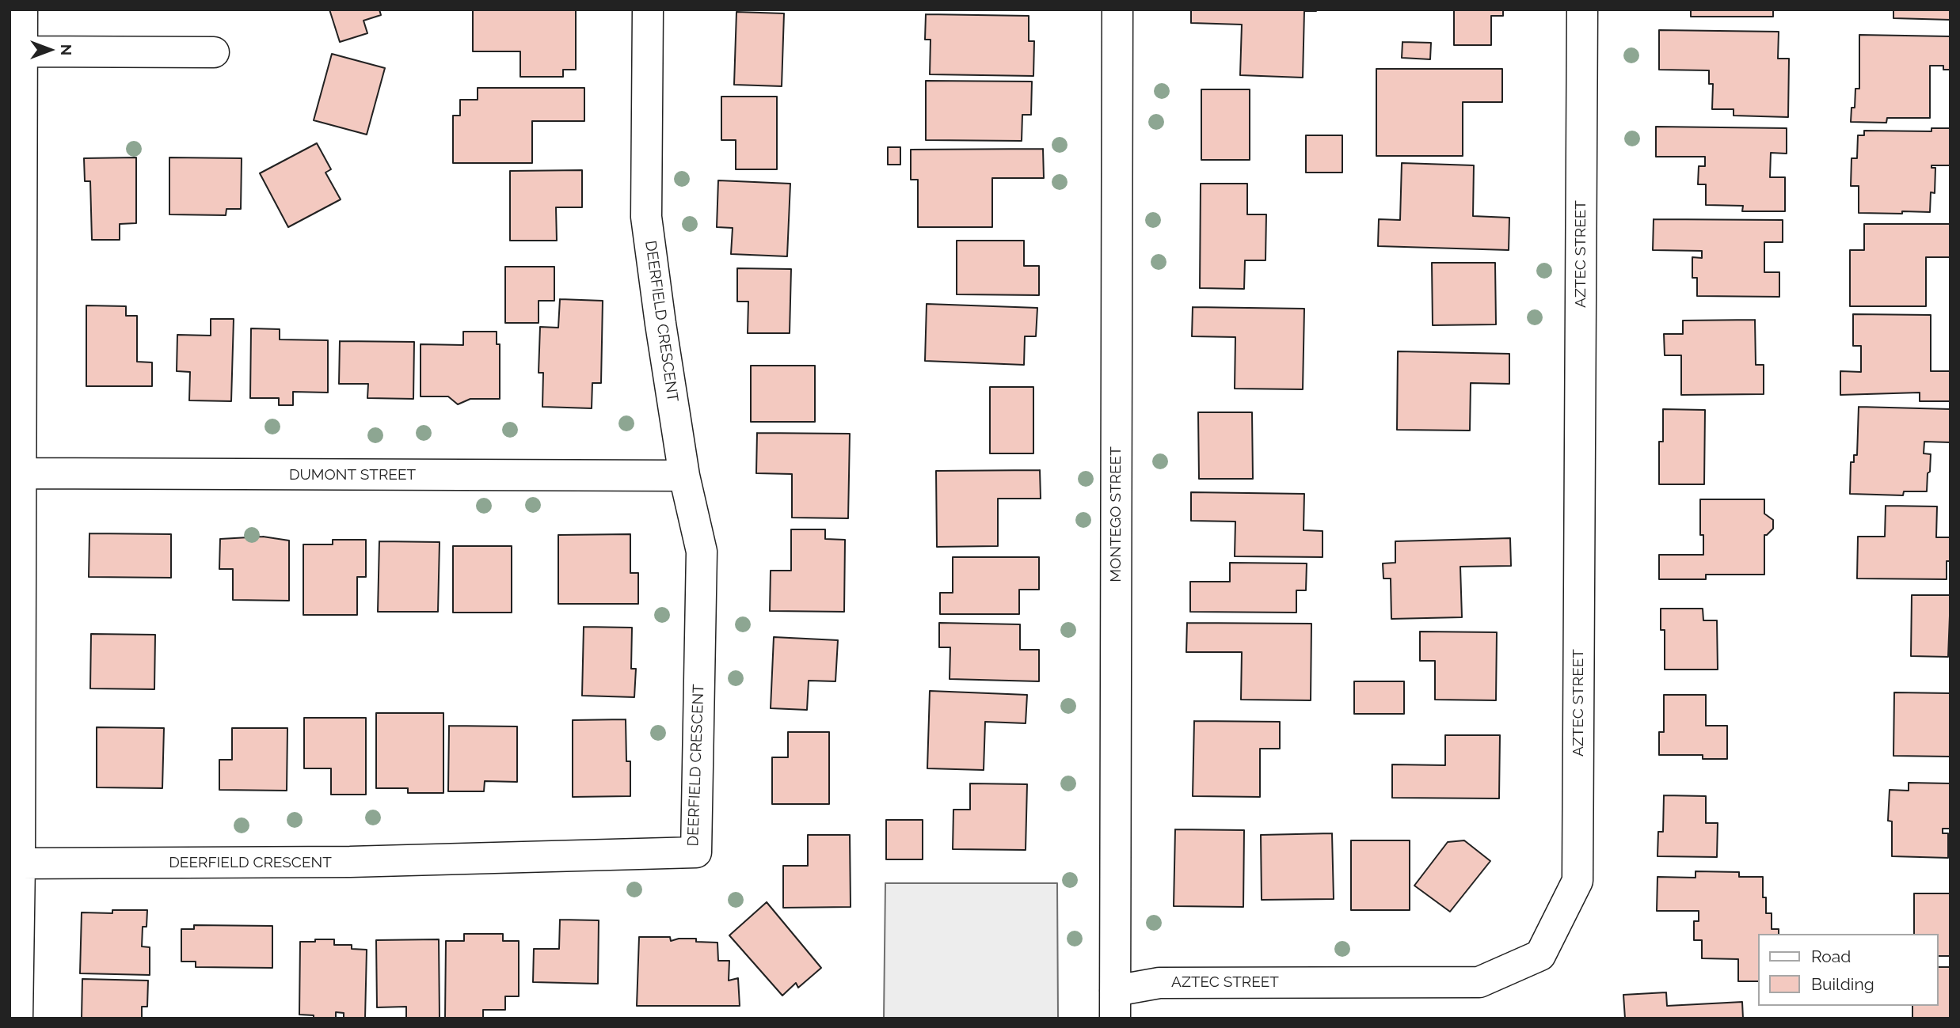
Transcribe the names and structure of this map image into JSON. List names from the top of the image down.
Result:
{
  "streets": {
    "street": [
      "AZTEC STREET",
      "DEERFIELD CRESCENT",
      "DUMONT STREET",
      "MONTEGO STREET"
    ]
  },
  "crossings": [
    ["AZTEC STREET", "MONTEGO STREET"],
    ["DEERFIELD CRESCENT", "DUMONT STREET"]
  ],
  "legend": ["Road", "Building"],
  "north": "right"
}
